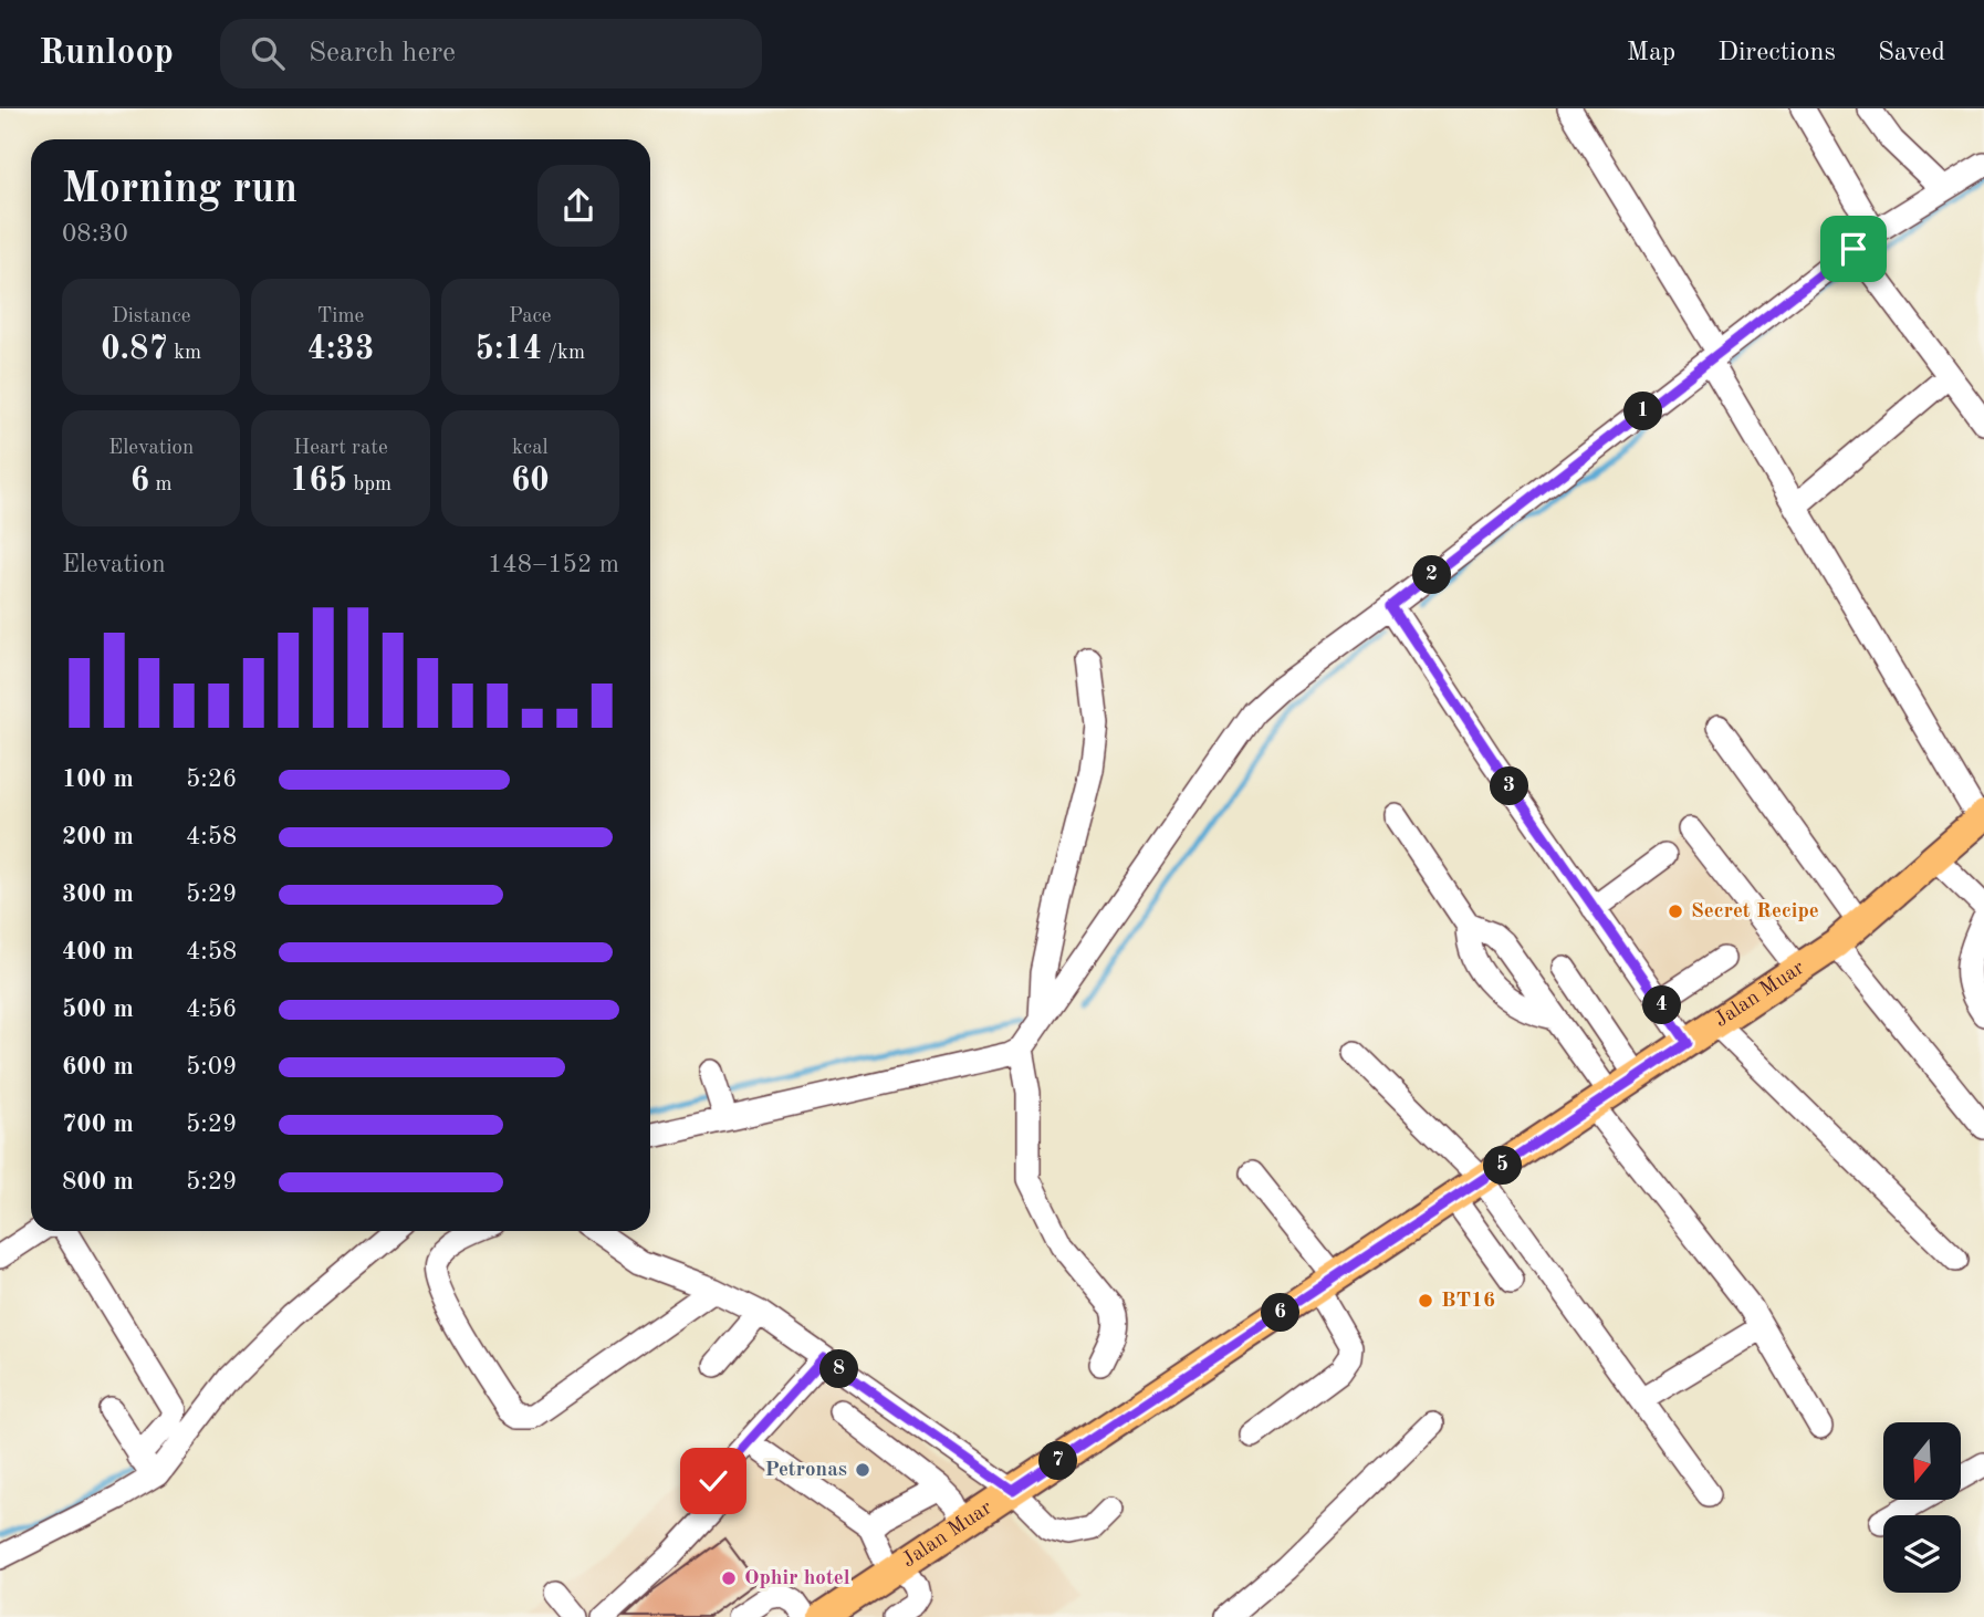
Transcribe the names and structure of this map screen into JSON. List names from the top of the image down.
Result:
{
  "streets": {
    "main road": ["Jalan Muar"]
  },
  "places": [
    "Secret Recipe",
    "BT16",
    "Petronas",
    "Ophir hotel"
  ],
  "north": "bottom",
  "page": {
    "header": "Runloop",
    "search": "Search here",
    "nav": ["Map", "Directions", "Saved"],
    "heading": ["Morning run", "08:30"],
    "stats": [
      ["Distance", "0.87 km"],
      ["Time", "4:33"],
      ["Pace", "5:14 /km"],
      ["Elevation", "6 m"],
      ["Heart rate", "165 bpm"],
      ["kcal", "60"]
    ],
    "pins": [
      "1",
      "2",
      "3",
      "4",
      "5",
      "6",
      "8",
      "7"
    ],
    "chart": ["Elevation", "148–152 m"],
    "list": [
      {
        "name": "100 m",
        "note": "5:26"
      },
      {
        "name": "200 m",
        "note": "4:58"
      },
      {
        "name": "300 m",
        "note": "5:29"
      },
      {
        "name": "400 m",
        "note": "4:58"
      },
      {
        "name": "500 m",
        "note": "4:56"
      },
      {
        "name": "600 m",
        "note": "5:09"
      },
      {
        "name": "700 m",
        "note": "5:29"
      },
      {
        "name": "800 m",
        "note": "5:29"
      }
    ]
  }
}
